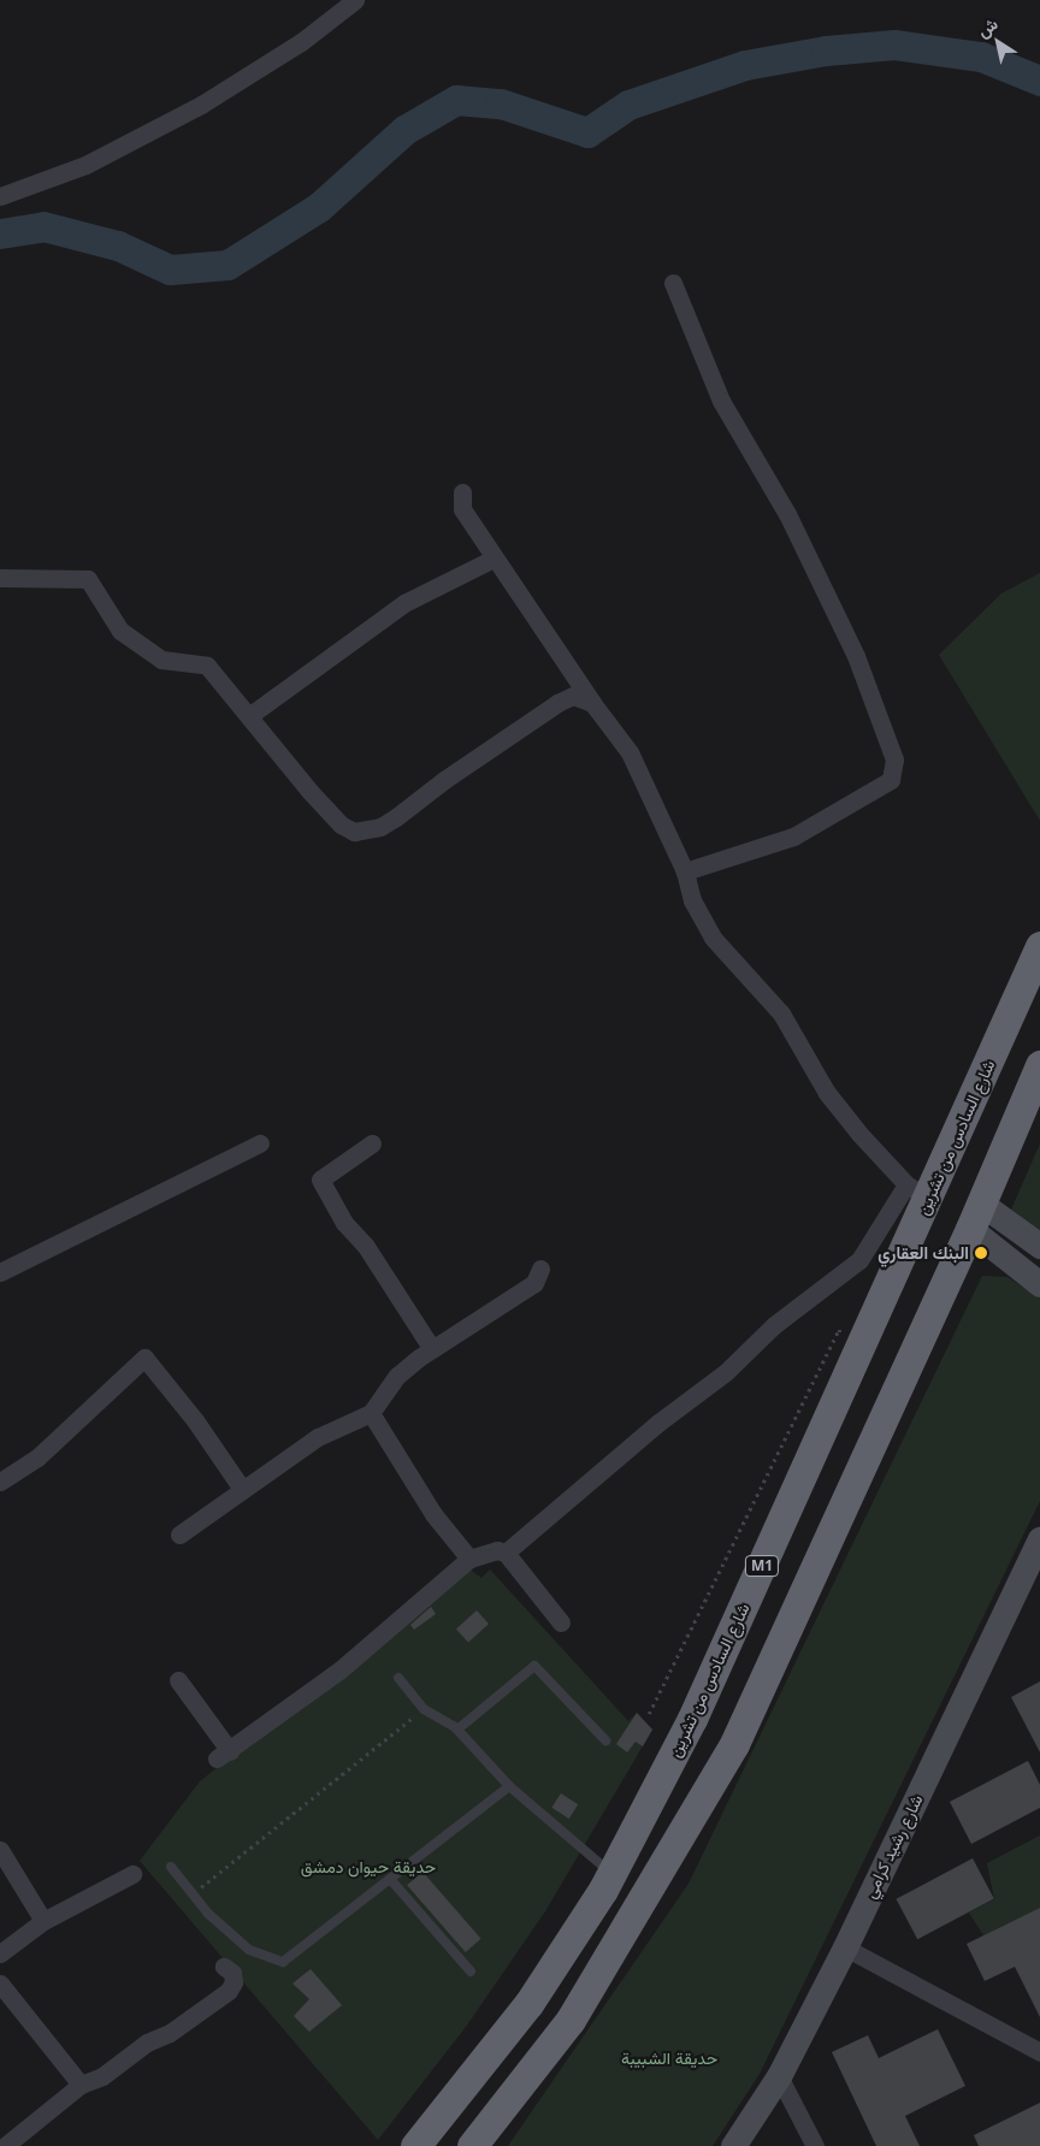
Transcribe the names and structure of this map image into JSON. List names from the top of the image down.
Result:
{
  "streets": {
    "highway": ["شارع السادس من تشرين", "M1"],
    "main road": ["شارع رشيد كرامي"]
  },
  "parks": ["حديقة حيوان دمشق", "حديقة الشبيبة"],
  "places": ["البنك العقاري"],
  "north": "top left"
}
